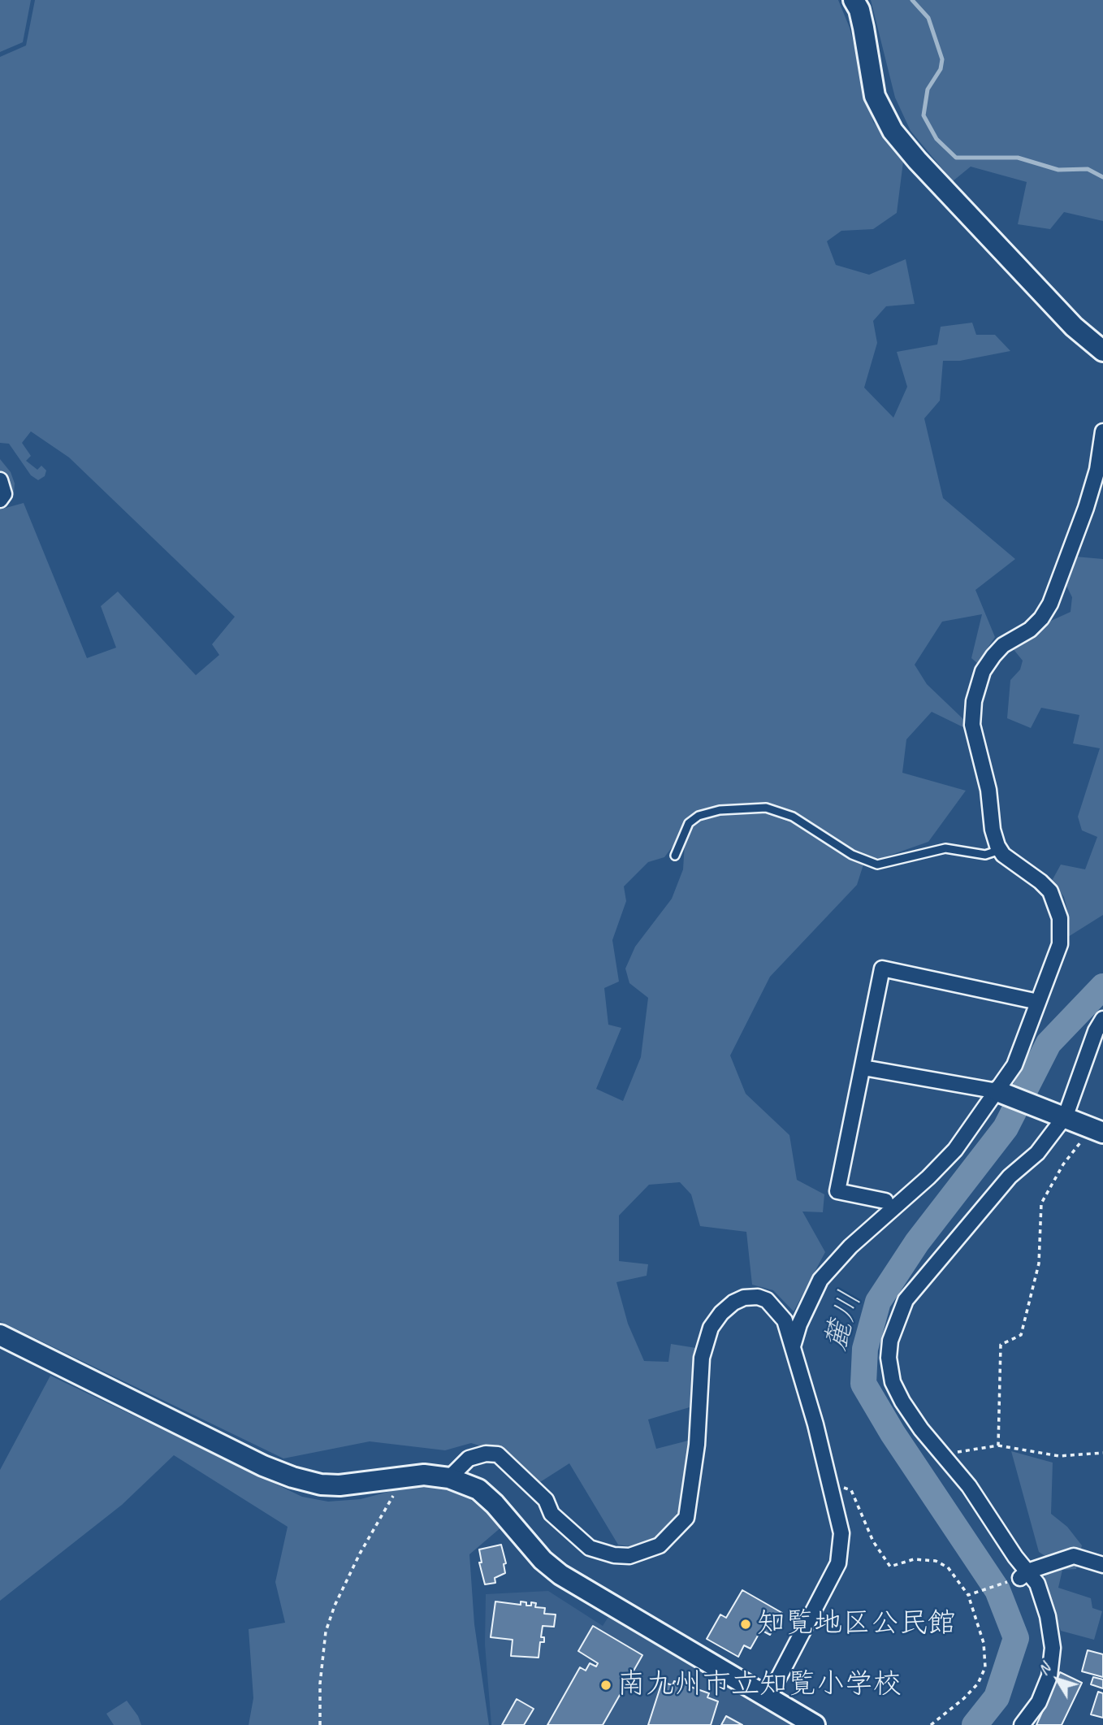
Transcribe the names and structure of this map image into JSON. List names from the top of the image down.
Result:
{
  "water": ["麓川"],
  "places": ["知覧地区公民館", "南九州市立知覧小学校"],
  "north": "top left"
}
